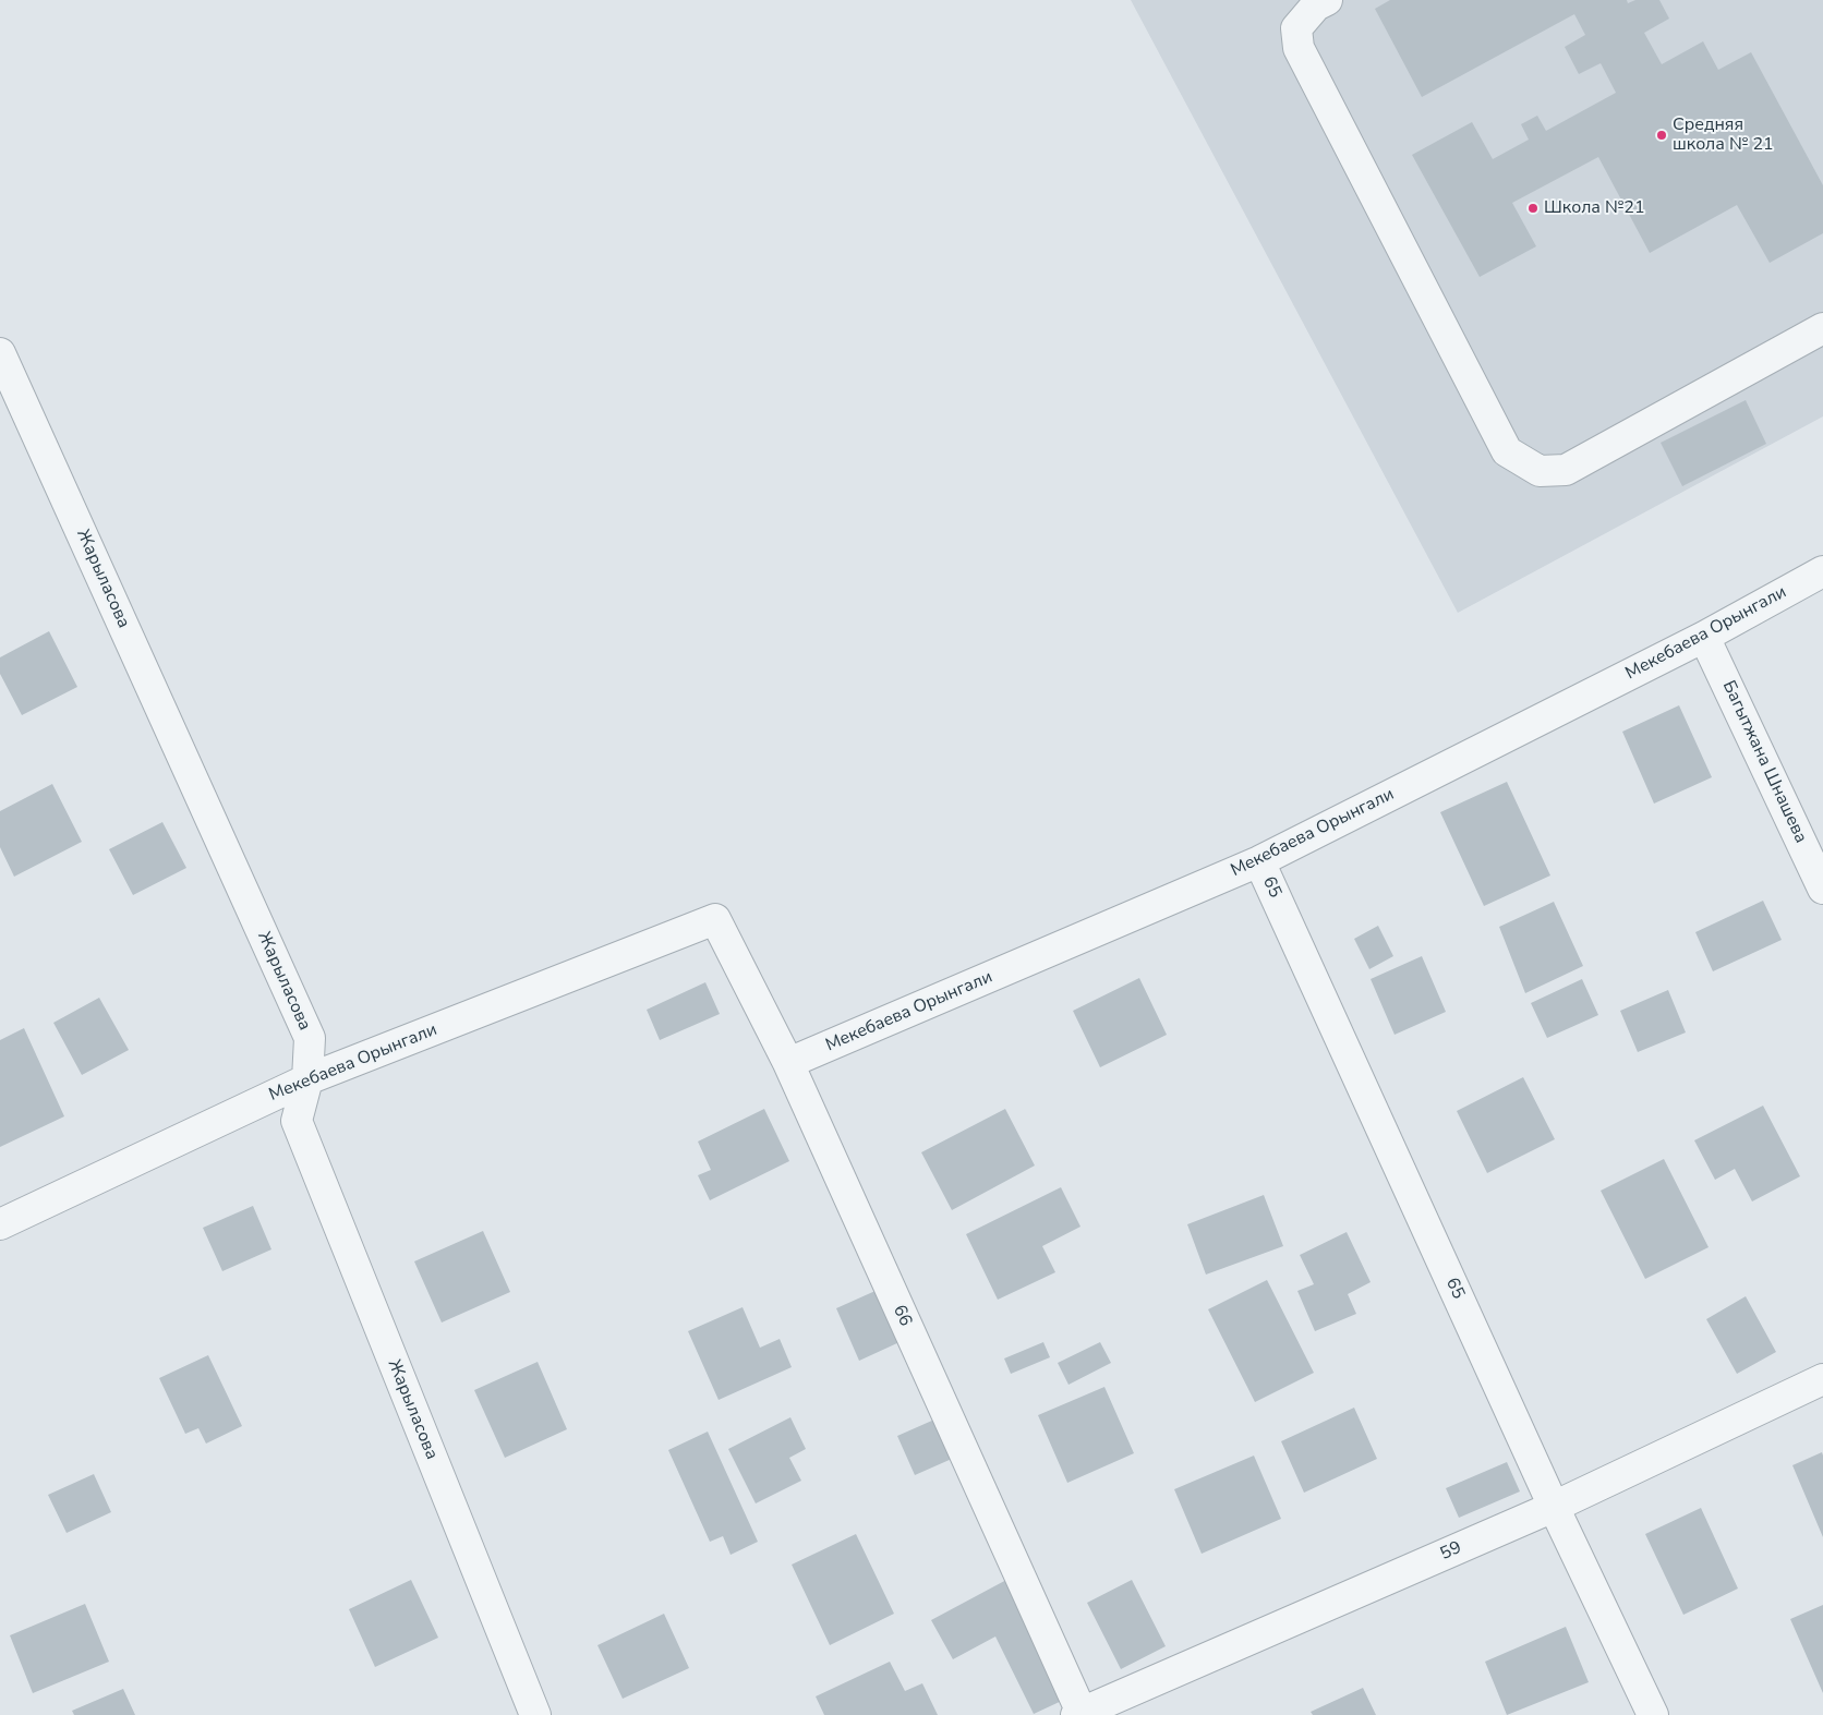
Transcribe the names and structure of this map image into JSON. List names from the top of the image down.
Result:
{
  "streets": {
    "street": [
      "Жарыласова",
      "Мекебаева Орынгали",
      "Багытжана Шнашева",
      "65",
      "66",
      "59"
    ]
  },
  "crossings": [
    ["Жарыласова", "Мекебаева Орынгали"],
    ["Мекебаева Орынгали", "Багытжана Шнашева"],
    ["Мекебаева Орынгали", "65"],
    ["Мекебаева Орынгали", "66"],
    ["65", "59"],
    ["66", "59"]
  ],
  "places": ["Средняя школа № 21", "Школа №21"]
}
